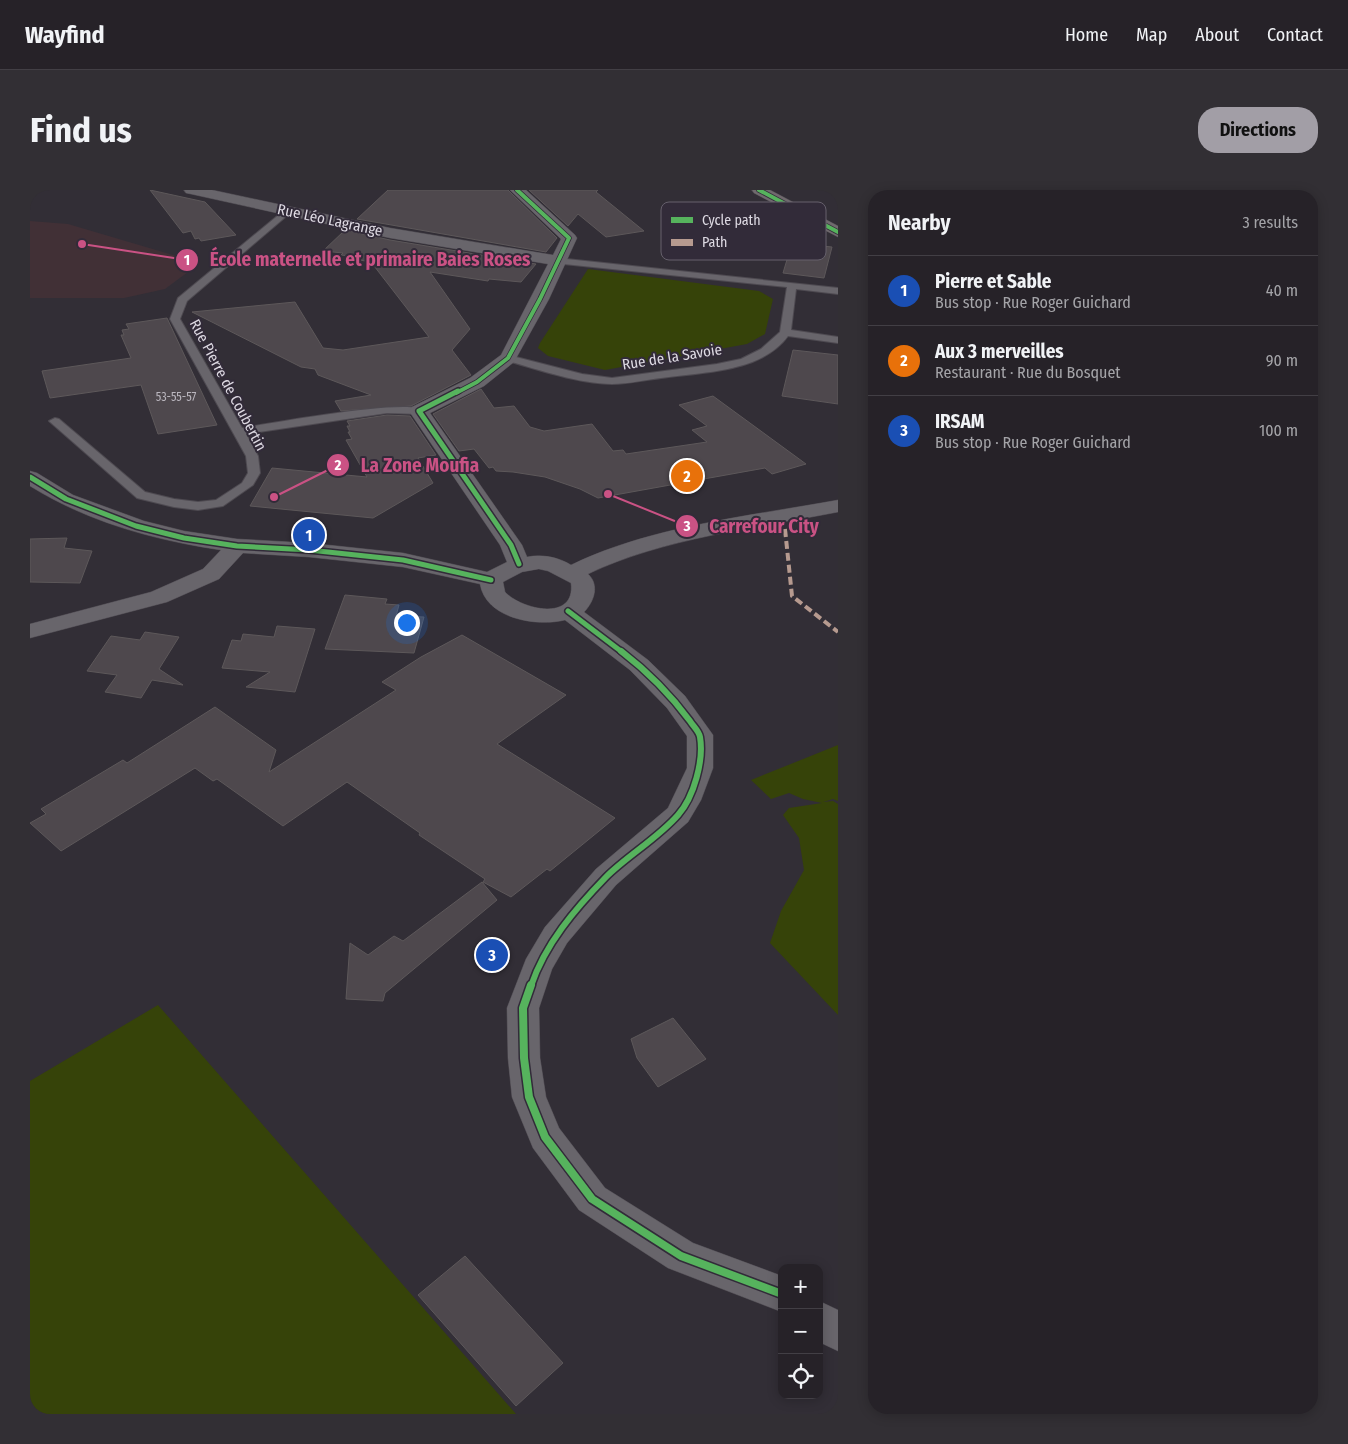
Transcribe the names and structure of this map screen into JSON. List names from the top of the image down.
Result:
{
  "streets": {
    "street": ["Rue Léo Lagrange"],
    "lane": ["Rue de la Savoie", "Rue Pierre de Coubertin"]
  },
  "crossings": [
    ["Rue Léo Lagrange", "Rue Pierre de Coubertin"]
  ],
  "places": ["École maternelle et primaire Baies Roses", "Carrefour City", "La Zone Moufia"],
  "house_numbers": ["53-55-57"],
  "legend": ["Cycle path", "Path"],
  "page": {
    "header": "Wayfind",
    "nav": [
      "Home",
      "Map",
      "About",
      "Contact"
    ],
    "buttons": "Directions",
    "title": "Find us",
    "heading": ["Nearby", "3 results"],
    "list": [
      {
        "mark": "1",
        "name": "Pierre et Sable",
        "note": "Bus stop · Rue Roger Guichard",
        "value": "40 m"
      },
      {
        "mark": "2",
        "name": "Aux 3 merveilles",
        "note": "Restaurant · Rue du Bosquet",
        "value": "90 m"
      },
      {
        "mark": "3",
        "name": "IRSAM",
        "note": "Bus stop · Rue Roger Guichard",
        "value": "100 m"
      }
    ],
    "pins": ["2", "1", "3"],
    "map_buttons": ["+", "−"]
  }
}
